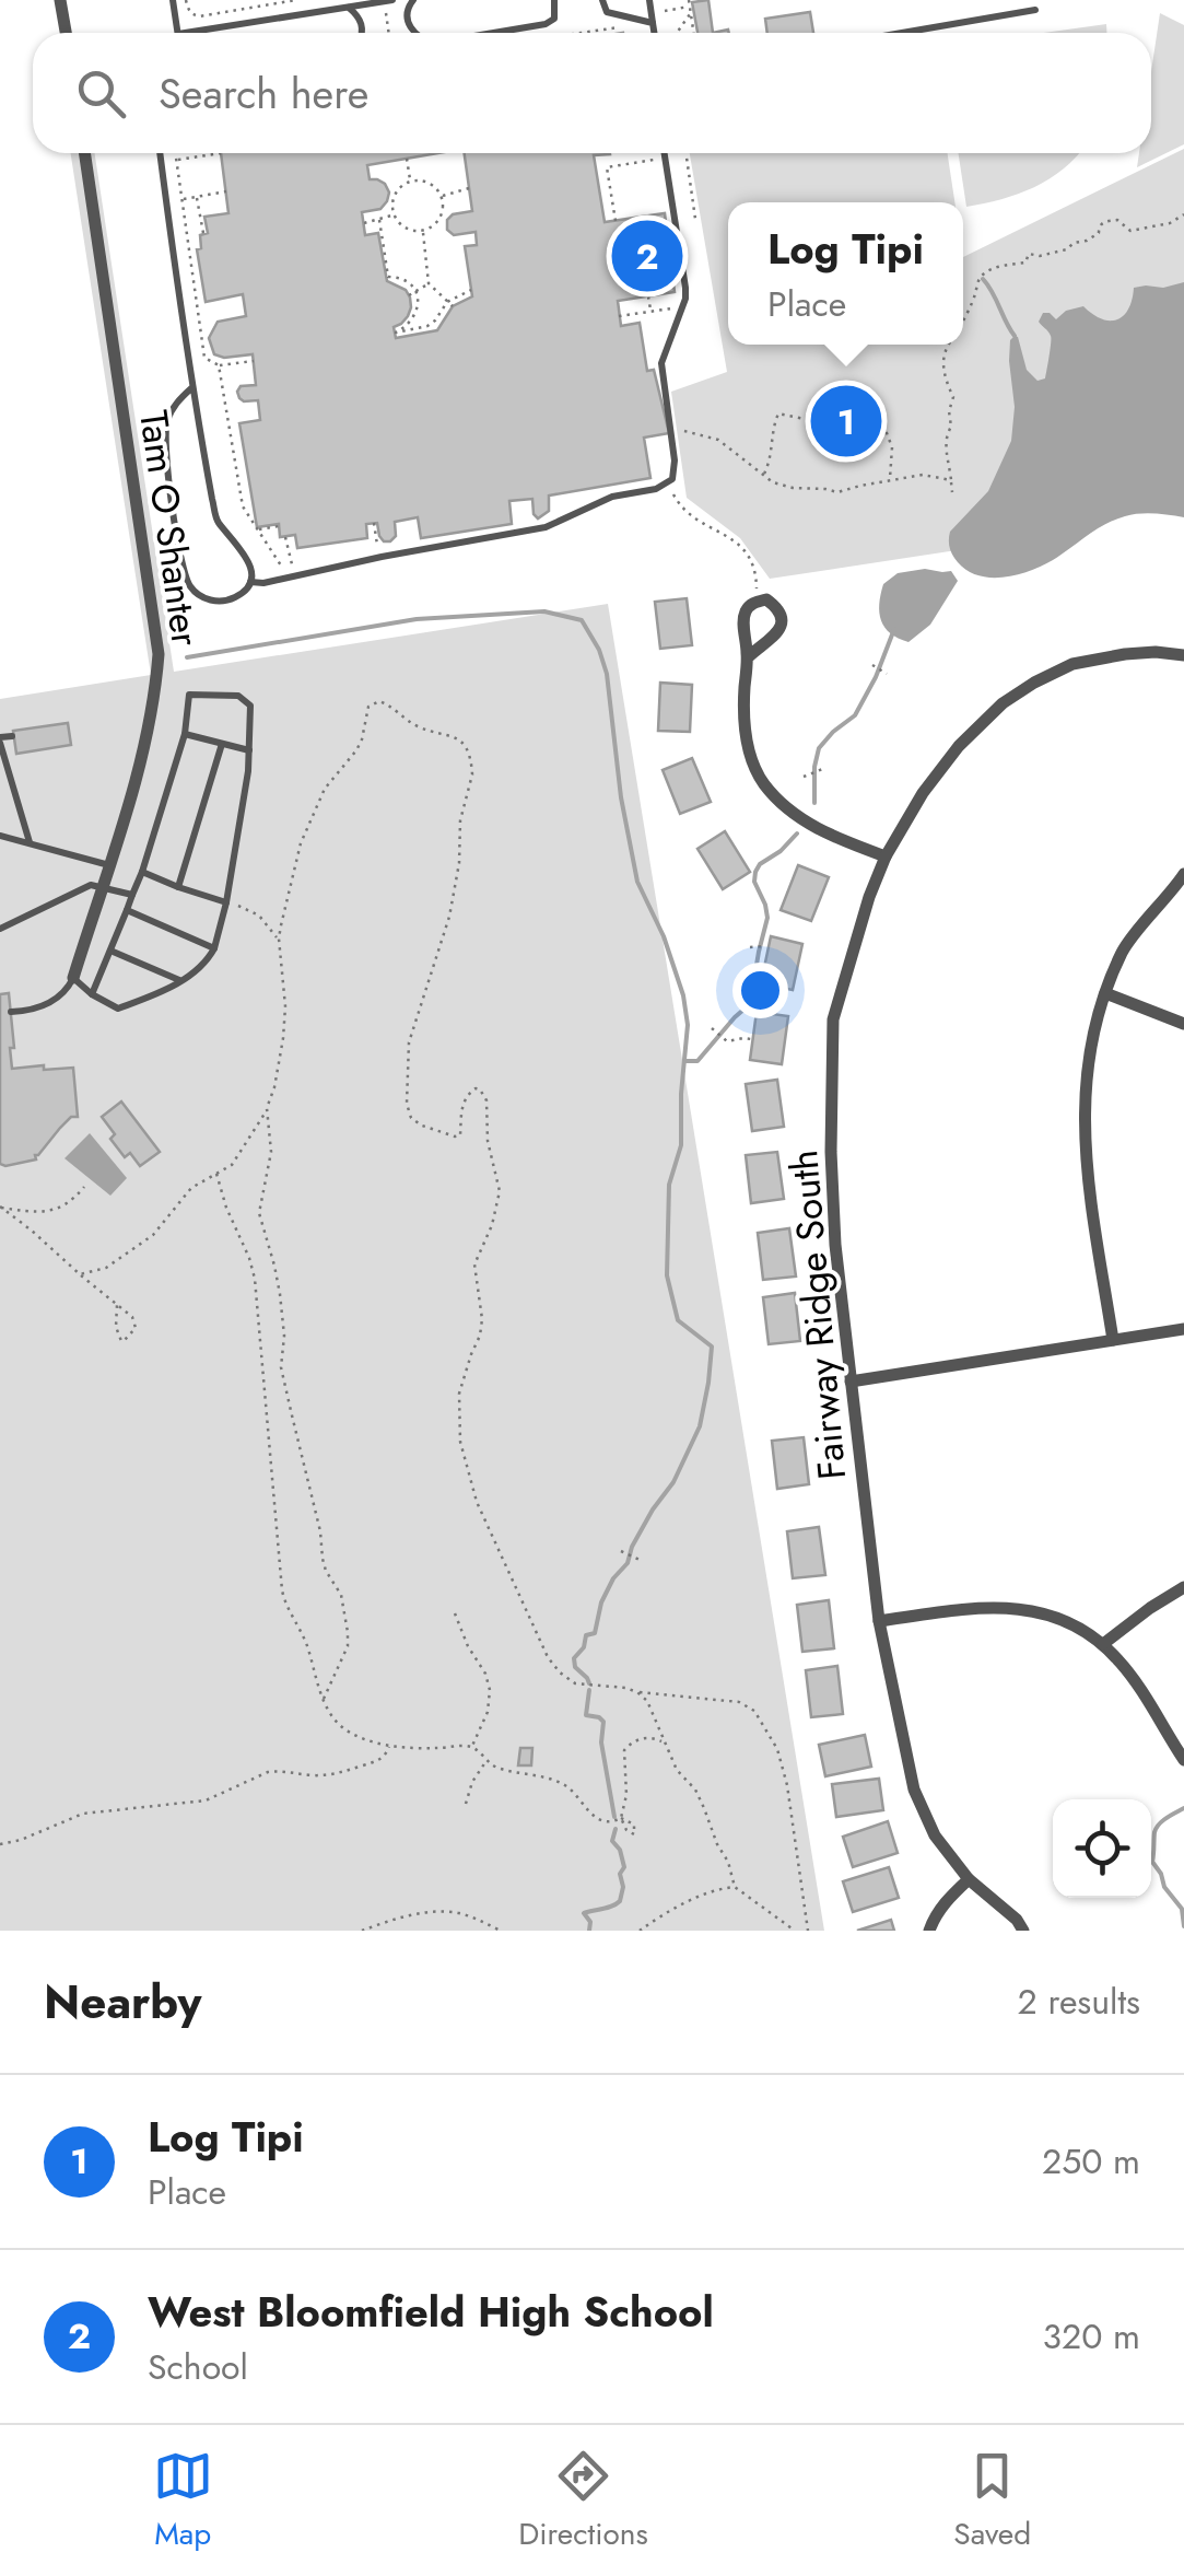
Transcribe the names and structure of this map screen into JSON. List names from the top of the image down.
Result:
{
  "streets": {
    "street": ["Tam O Shanter", "Fairway Ridge South"]
  },
  "page": {
    "search": "Search here",
    "popup": ["Log Tipi", "Place"],
    "pins": ["2", "1"],
    "heading": ["Nearby", "2 results"],
    "list": [
      {
        "mark": "1",
        "name": "Log Tipi",
        "note": "Place",
        "value": "250 m"
      },
      {
        "mark": "2",
        "name": "West Bloomfield High School",
        "note": "School",
        "value": "320 m"
      }
    ],
    "nav": ["Map", "Directions", "Saved"]
  }
}
